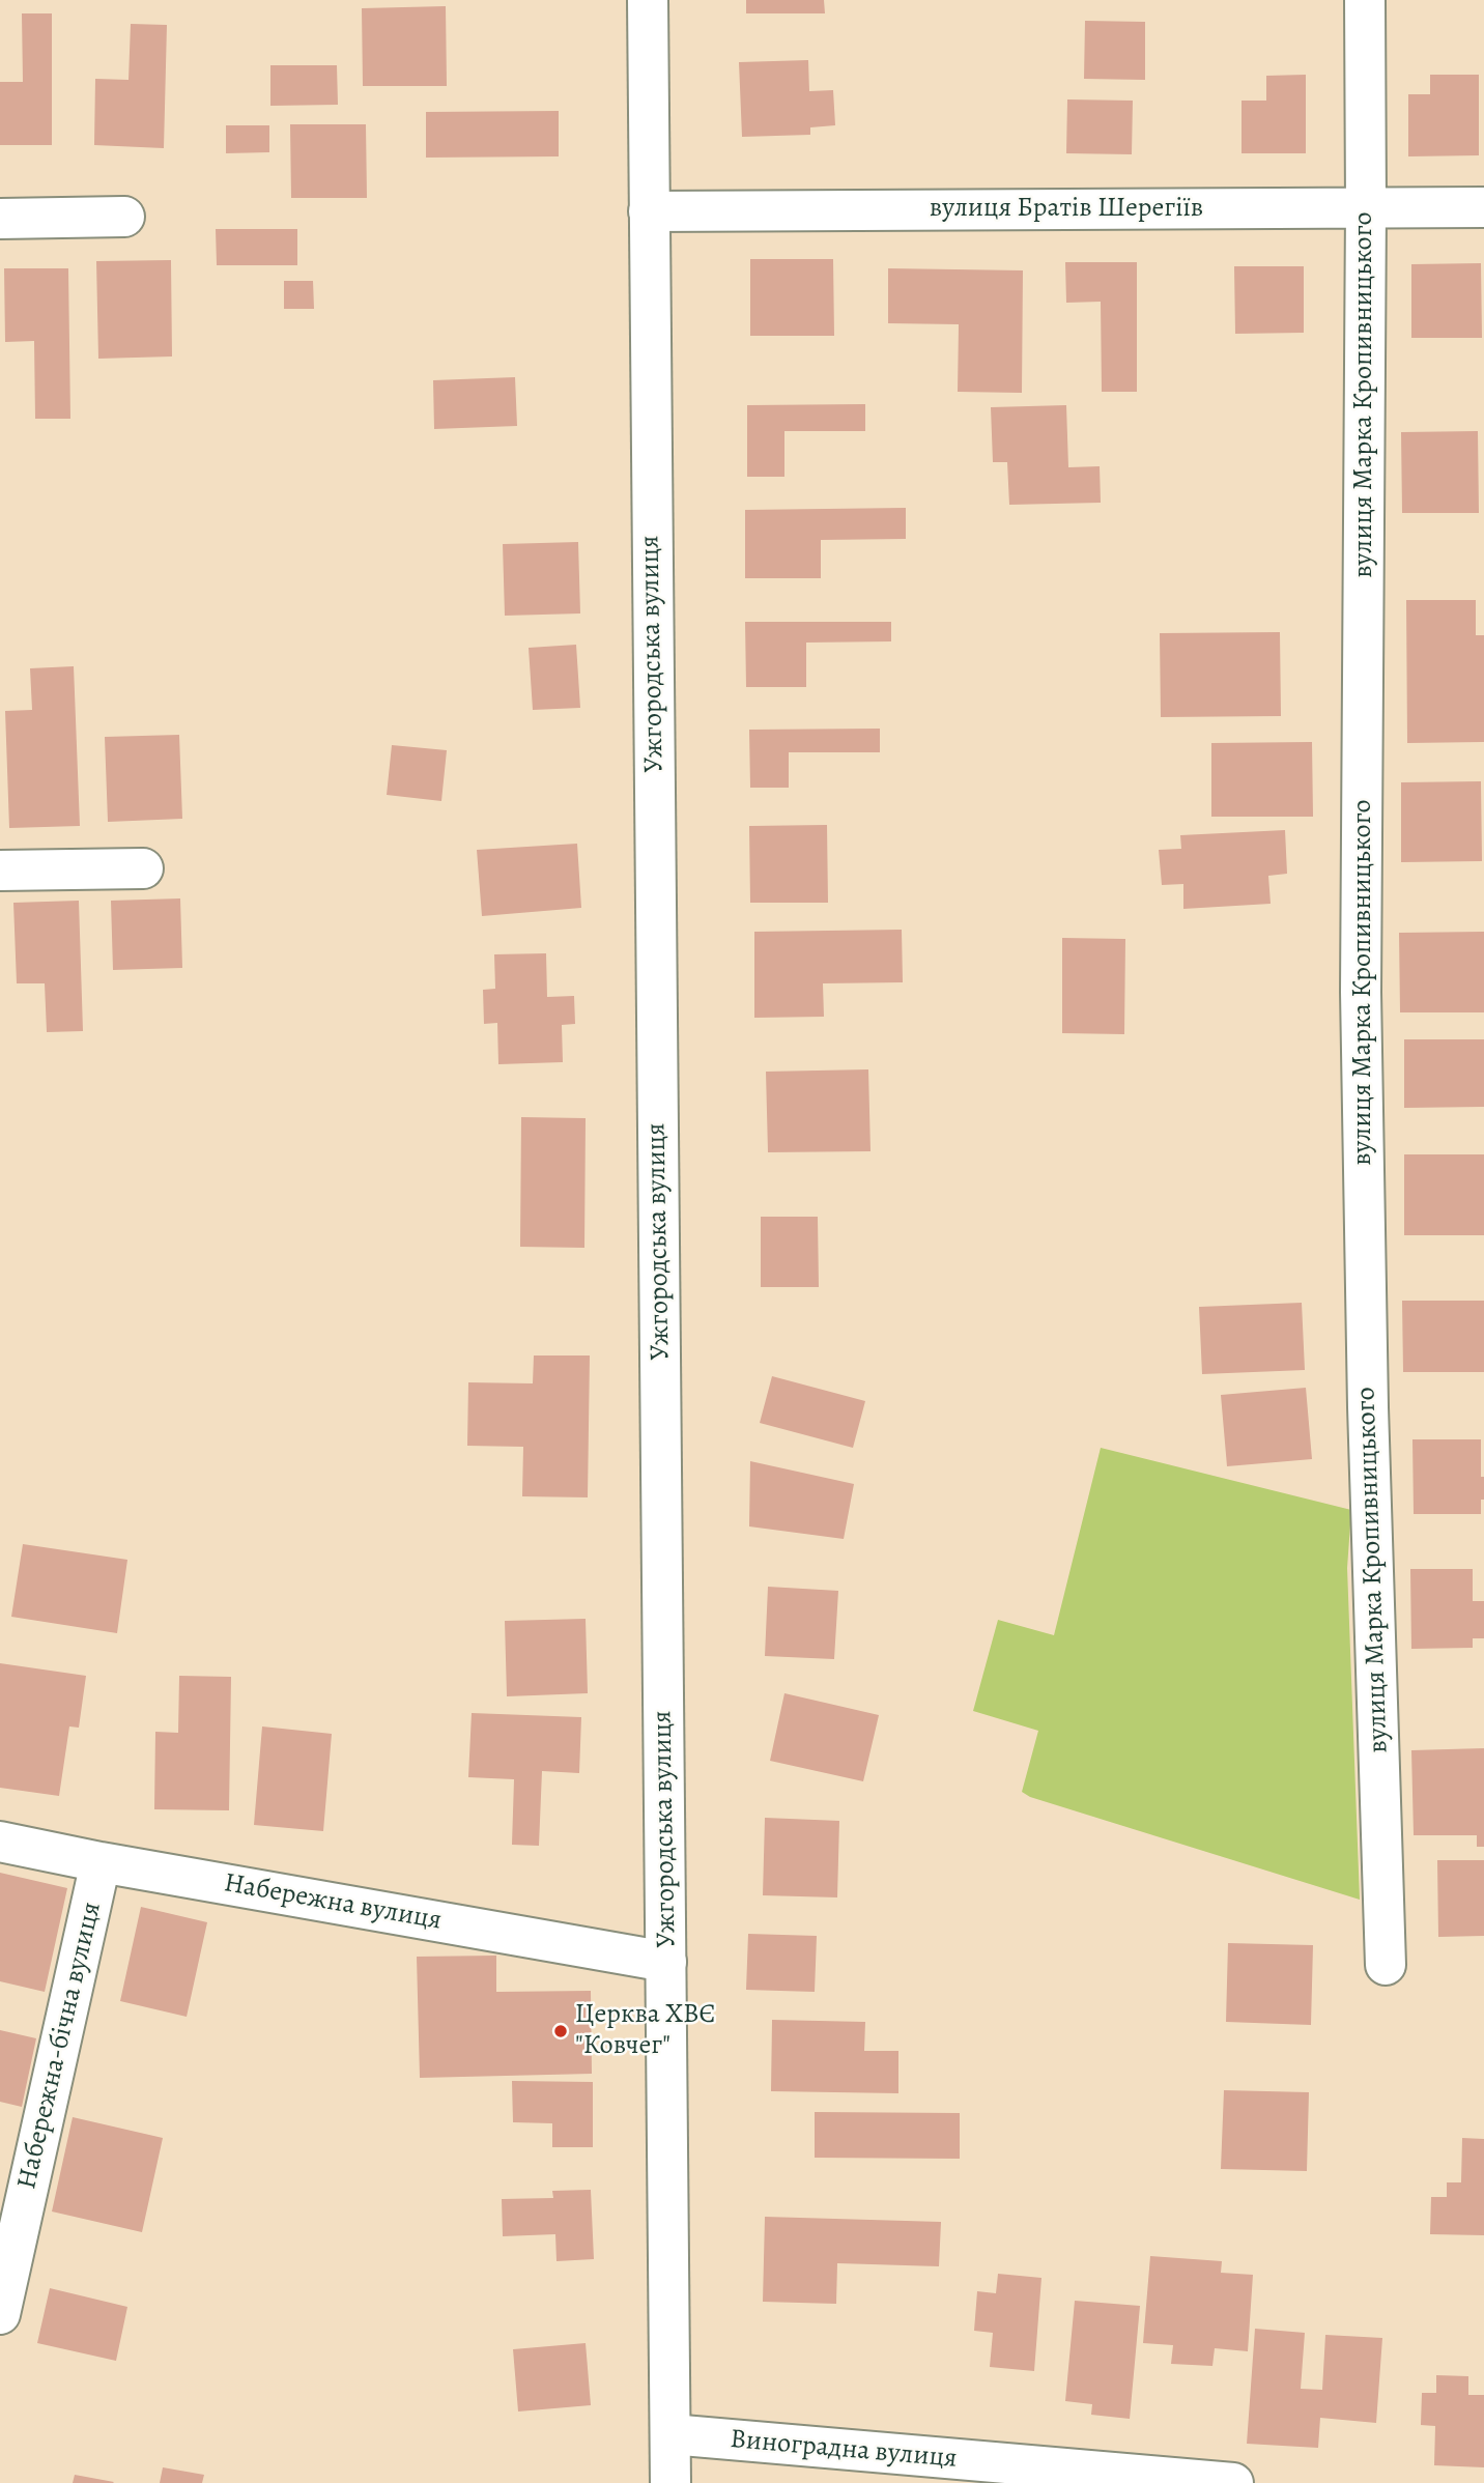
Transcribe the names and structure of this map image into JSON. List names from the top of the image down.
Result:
{
  "streets": {
    "street": [
      "вулиця Братів Шерегіїв",
      "вулиця Марка Кропивницького",
      "Ужгородська вулиця",
      "Набережна вулиця",
      "Набережна-бічна вулиця",
      "Виноградна вулиця"
    ]
  },
  "crossings": [
    ["вулиця Братів Шерегіїв", "вулиця Марка Кропивницького"],
    ["вулиця Братів Шерегіїв", "Ужгородська вулиця"],
    ["Ужгородська вулиця", "Набережна вулиця"],
    ["Ужгородська вулиця", "Виноградна вулиця"],
    ["Набережна вулиця", "Набережна-бічна вулиця"]
  ],
  "places": ["Церква ХВЄ \"Ковчег\""]
}
